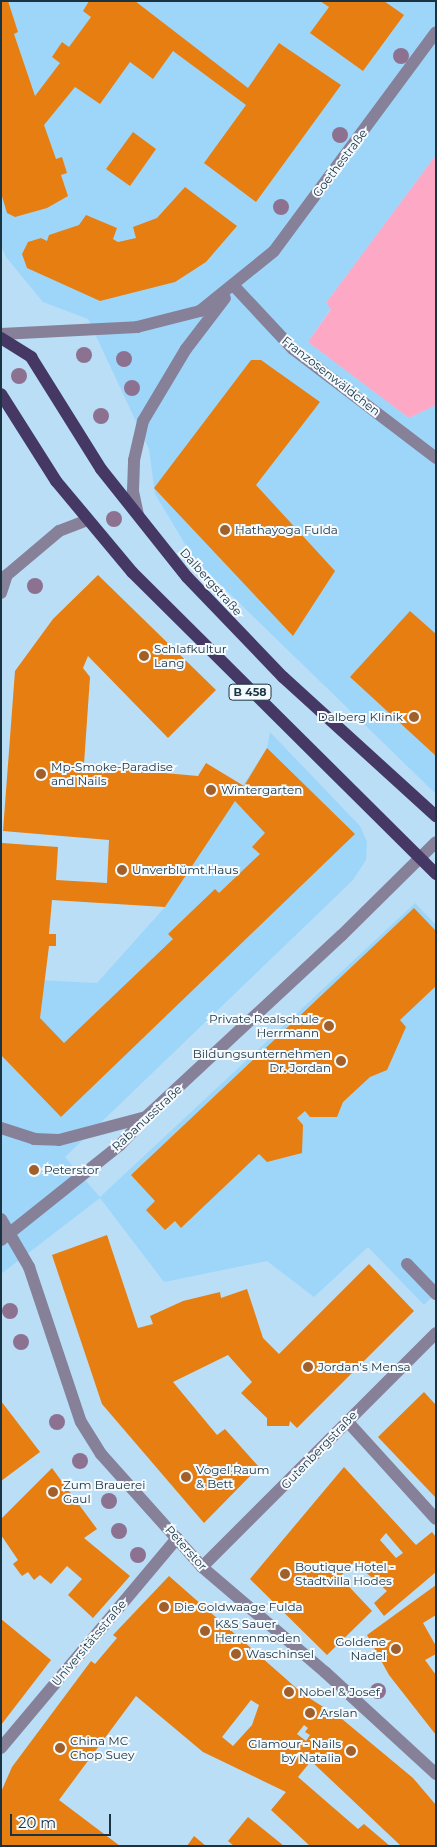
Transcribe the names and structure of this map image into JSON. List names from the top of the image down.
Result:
{
  "streets": {
    "main road": ["Dalbergstraße", "B 458"],
    "street": [
      "Goethestraße",
      "Franzosenwäldchen",
      "Rabanusstraße",
      "Gutenbergstraße",
      "Peterstor",
      "Universitätsstraße"
    ]
  },
  "crossings": [
    ["Goethestraße", "Franzosenwäldchen"],
    ["Goethestraße", "Dalbergstraße"],
    ["B 458", "Rabanusstraße"],
    ["Rabanusstraße", "Peterstor"],
    ["Gutenbergstraße", "Peterstor"],
    ["Peterstor", "Universitätsstraße"]
  ],
  "places": [
    "Hathayoga Fulda",
    "Schlafkultur Lang",
    "Dalberg Klinik",
    "Mp-Smoke-Paradise and Nails",
    "Wintergarten",
    "Unverblümt.Haus",
    "Private Realschule Herrmann",
    "Bildungsunternehmen Dr. Jordan",
    "Peterstor",
    "Jordan's Mensa",
    "Vogel Raum & Bett",
    "Zum Brauerei Gaul",
    "Boutique Hotel - Stadtvilla Hodes",
    "Die Goldwaage Fulda",
    "K&S Sauer Herrenmoden",
    "Goldene Nadel",
    "Waschinsel",
    "Nobel & Josef",
    "Arslan",
    "China MC Chop Suey",
    "Glamour - Nails by Natalia"
  ],
  "scale_bar": "20 m"
}
